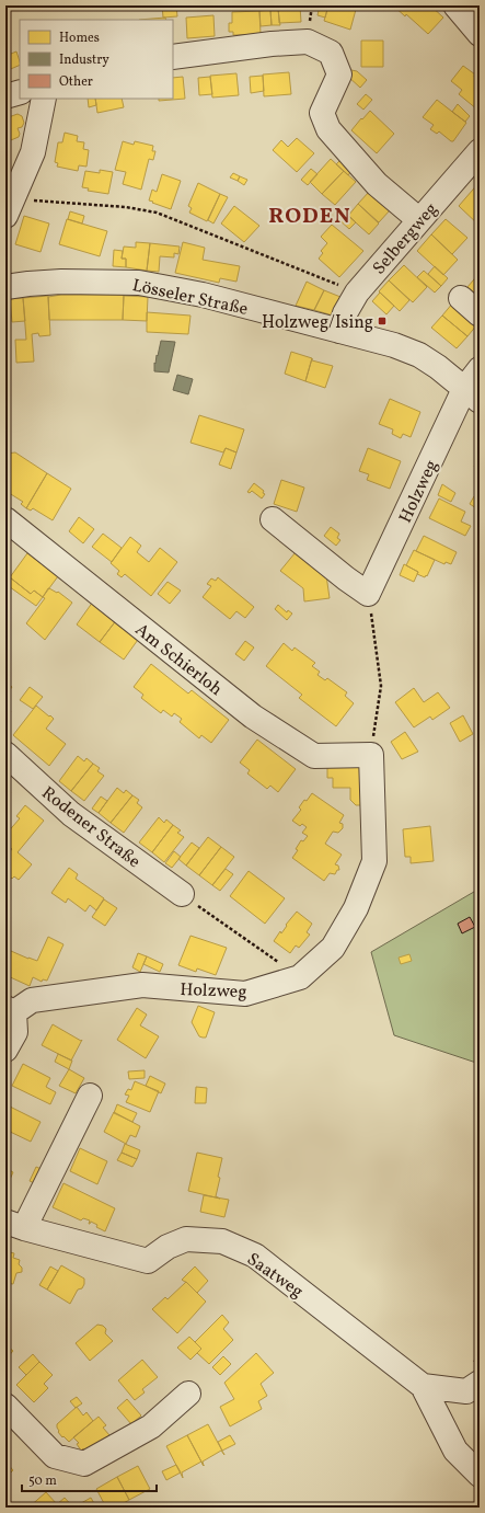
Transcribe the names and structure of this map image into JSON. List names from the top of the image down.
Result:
{
  "streets": {
    "street": [
      "Selbergweg",
      "Lösseler Straße",
      "Holzweg",
      "Am Schierloh",
      "Rodener Straße",
      "Saatweg"
    ]
  },
  "crossings": [
    ["Selbergweg", "Lösseler Straße"],
    ["Lösseler Straße", "Holzweg"],
    ["Holzweg", "Am Schierloh"]
  ],
  "districts": ["RODEN"],
  "places": {
    "transit": ["Holzweg/Ising"]
  },
  "legend": ["Homes", "Industry", "Other"],
  "scale_bar": "50 m"
}
